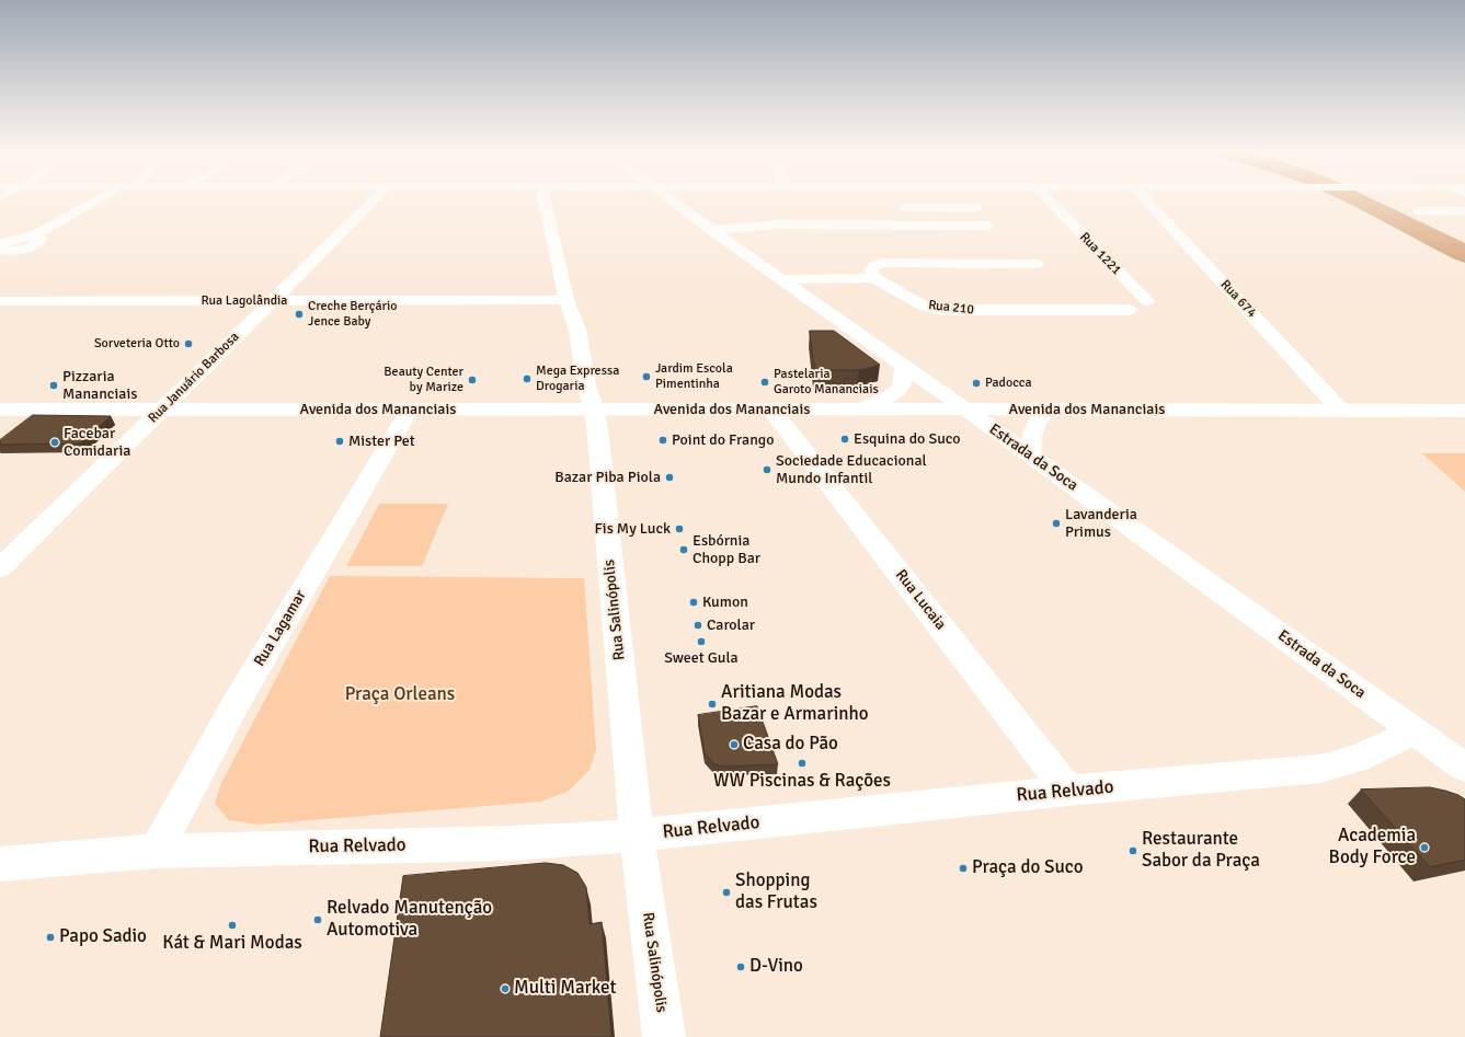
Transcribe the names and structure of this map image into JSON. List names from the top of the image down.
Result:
{
  "streets": {
    "street": [
      "Rua 1221",
      "Rua 674",
      "Rua Lagolândia",
      "Rua 210",
      "Rua Januário Barbosa",
      "Avenida dos Mananciais",
      "Estrada da Soca",
      "Rua Lucaia",
      "Rua Salinópolis",
      "Rua Lagamar",
      "Rua Relvado"
    ]
  },
  "crossings": [
    ["Rua 674", "Avenida dos Mananciais"],
    ["Rua Lagolândia", "Rua Januário Barbosa"],
    ["Rua Lagolândia", "Rua Salinópolis"],
    ["Rua Januário Barbosa", "Avenida dos Mananciais"],
    ["Avenida dos Mananciais", "Estrada da Soca"],
    ["Avenida dos Mananciais", "Rua Lucaia"],
    ["Avenida dos Mananciais", "Rua Salinópolis"],
    ["Avenida dos Mananciais", "Rua Lagamar"],
    ["Estrada da Soca", "Rua Relvado"],
    ["Rua Lucaia", "Rua Relvado"],
    ["Rua Salinópolis", "Rua Relvado"],
    ["Rua Lagamar", "Rua Relvado"]
  ],
  "parks": ["Praça Orleans"],
  "places": [
    "Creche Berçário Jence Baby",
    "Sorveteria Otto",
    "Jardim Escola Pimentinha",
    "Mega Expressa Drogaria",
    "Beauty Center by Marize",
    "Pastelaria Garoto Mananciais",
    "Padocca",
    "Pizzaria Mananciais",
    "Esquina do Suco",
    "Point do Frango",
    "Mister Pet",
    "Facebar Comidaria",
    "Sociedade Educacional Mundo Infantil",
    "Bazar Piba Piola",
    "Lavanderia Primus",
    "Fis My Luck",
    "Esbórnia Chopp Bar",
    "Kumon",
    "Carolar",
    "Sweet Gula",
    "Aritiana Modas Bazar e Armarinho",
    "Casa do Pão",
    "WW Piscinas & Rações",
    "Academia Body Force",
    "Restaurante Sabor da Praça",
    "Praça do Suco",
    "Shopping das Frutas",
    "Relvado Manutenção Automotiva",
    "Kát & Mari Modas",
    "Papo Sadio",
    "D-Vino",
    "Multi Market"
  ]
}
